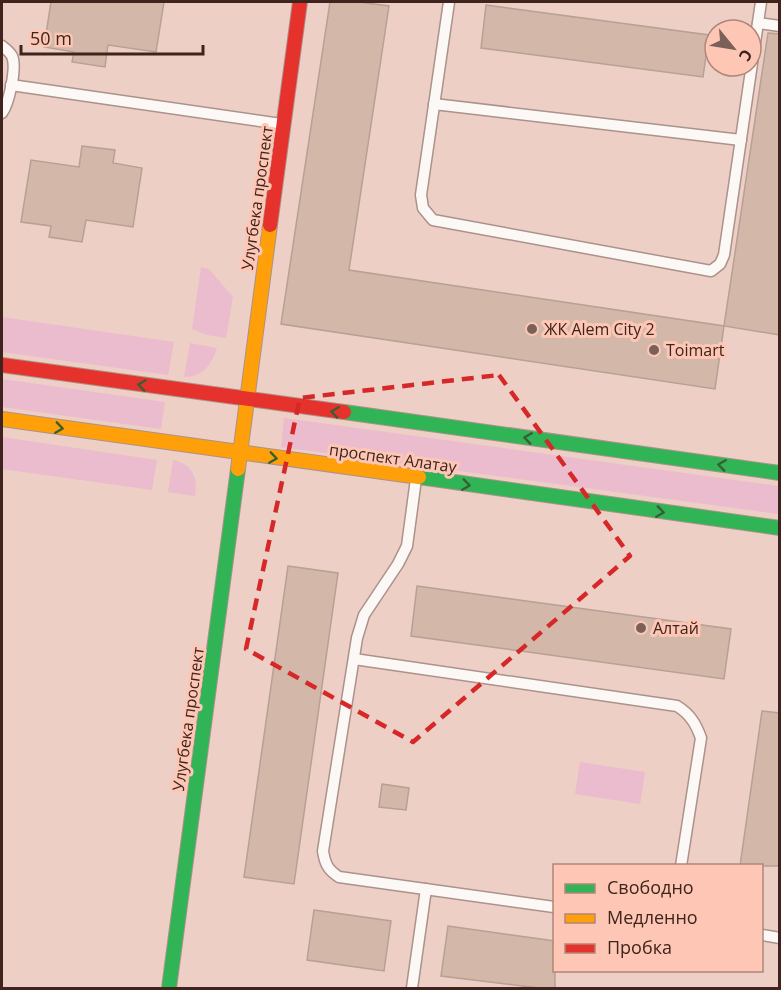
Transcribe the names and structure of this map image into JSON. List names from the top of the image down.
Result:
{
  "streets": {
    "main road": ["Улугбека проспект", "проспект Алатау"]
  },
  "crossings": [
    ["Улугбека проспект", "проспект Алатау"]
  ],
  "places": ["ЖК Alem City 2", "Toimart", "Алтай"],
  "legend": ["Свободно", "Медленно", "Пробка"],
  "scale_bar": "50 m",
  "north": "bottom right"
}
